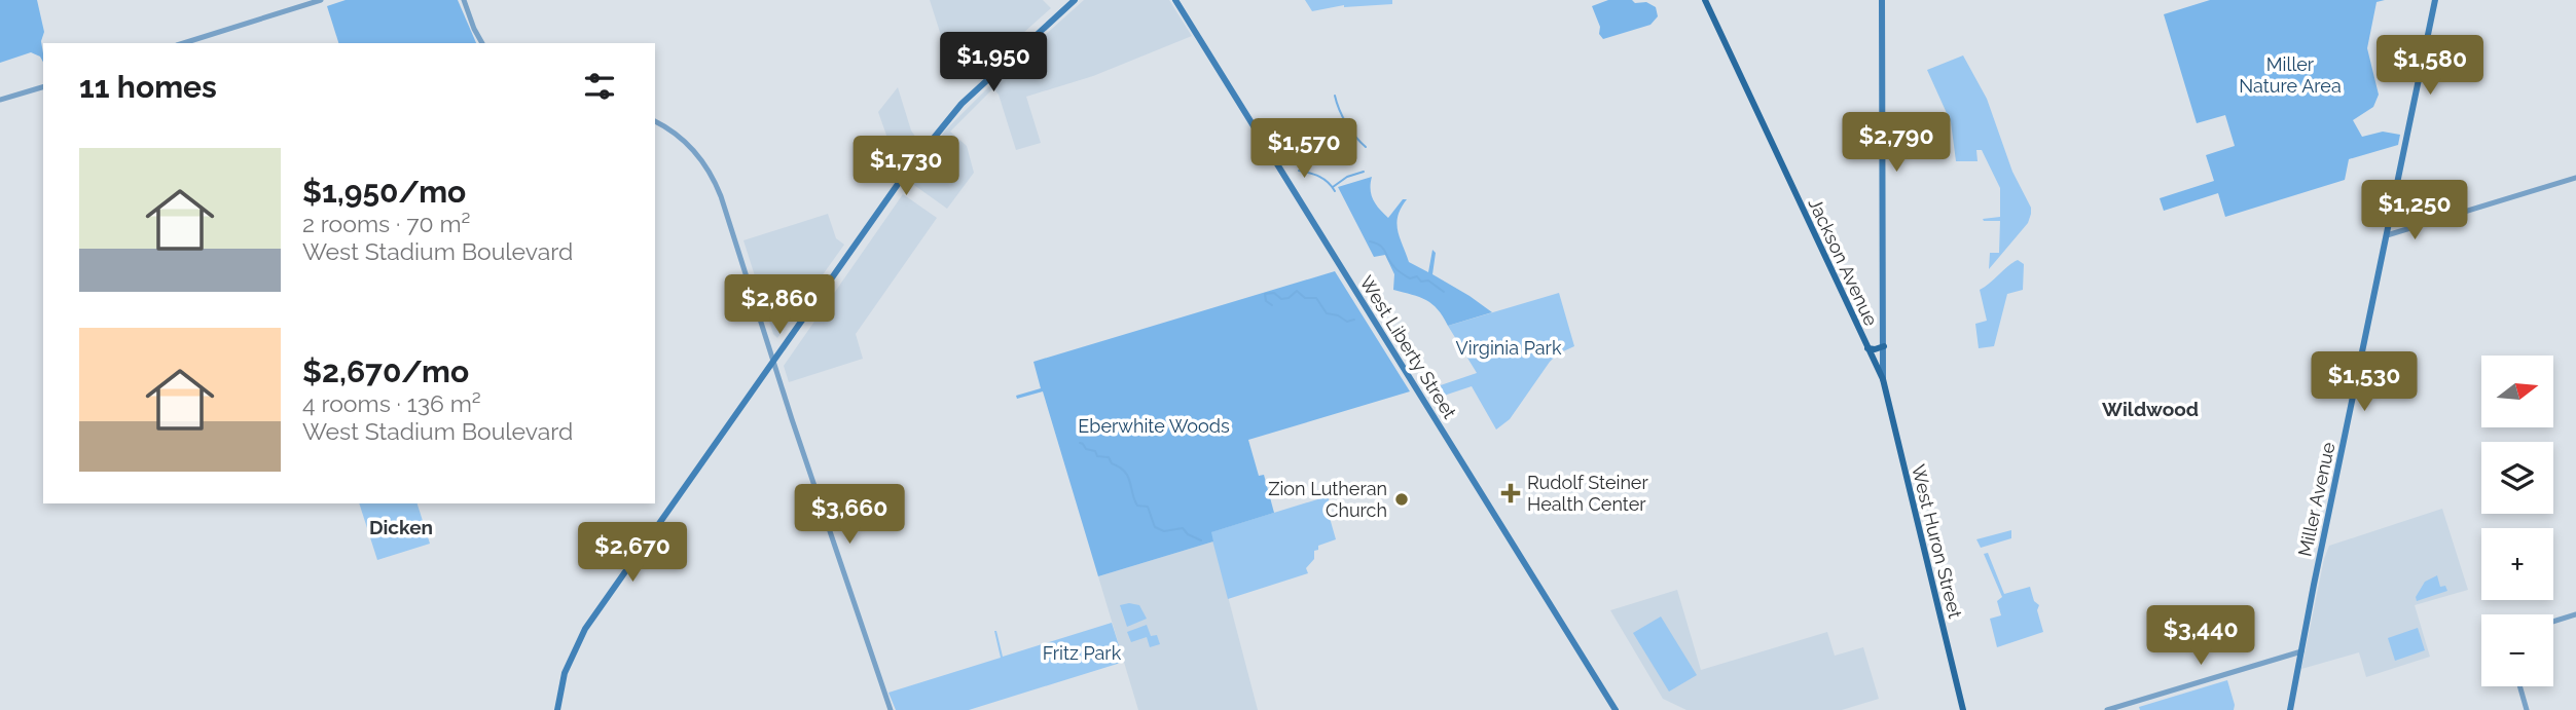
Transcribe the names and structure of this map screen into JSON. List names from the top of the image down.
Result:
{
  "streets": {
    "main road": [
      "Jackson Avenue",
      "West Liberty Street",
      "Miller Avenue",
      "West Huron Street"
    ]
  },
  "crossings": [
    ["Jackson Avenue", "West Huron Street"]
  ],
  "districts": ["Wildwood", "Dicken"],
  "parks": [
    "Miller Nature Area",
    "Virginia Park",
    "Eberwhite Woods",
    "Fritz Park"
  ],
  "places": {
    "health": ["Rudolf Steiner Health Center"],
    "other": ["Zion Lutheran Church"]
  },
  "north": "right",
  "page": {
    "price": [
      "$1,950",
      "$1,580",
      "$2,790",
      "$1,570",
      "$1,730",
      "$1,250",
      "$2,860",
      "$1,530",
      "$3,660",
      "$2,670",
      "$3,440"
    ],
    "heading": "11 homes",
    "list": [
      {
        "name": "$1,950/mo",
        "note": "2 rooms · 70 m² · West Stadium Boulevard"
      },
      {
        "name": "$2,670/mo",
        "note": "4 rooms · 136 m² · West Stadium Boulevard"
      }
    ],
    "map_buttons": ["+", "−"]
  }
}
